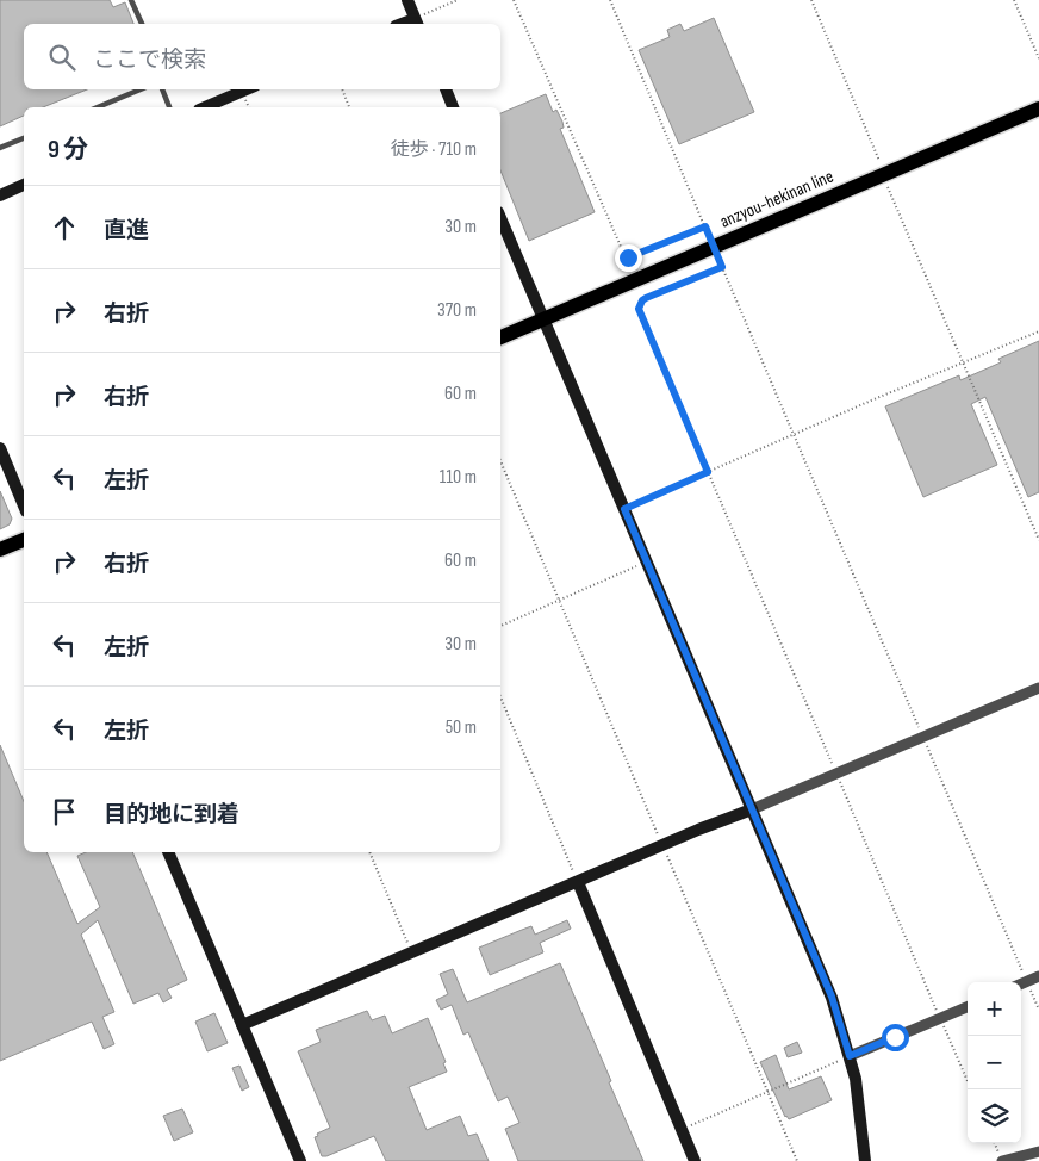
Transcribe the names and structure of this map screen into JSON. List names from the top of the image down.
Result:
{
  "streets": {
    "main road": ["anzyou-hekinan line"]
  },
  "page": {
    "search": "ここで検索",
    "heading": ["9 分", "徒歩 · 710 m"],
    "list": [
      ["直進", "30 m"],
      ["右折", "370 m"],
      ["右折", "60 m"],
      ["左折", "110 m"],
      ["右折", "60 m"],
      ["左折", "30 m"],
      ["左折", "50 m"],
      "目的地に到着"
    ],
    "map_buttons": ["+", "−"]
  }
}
